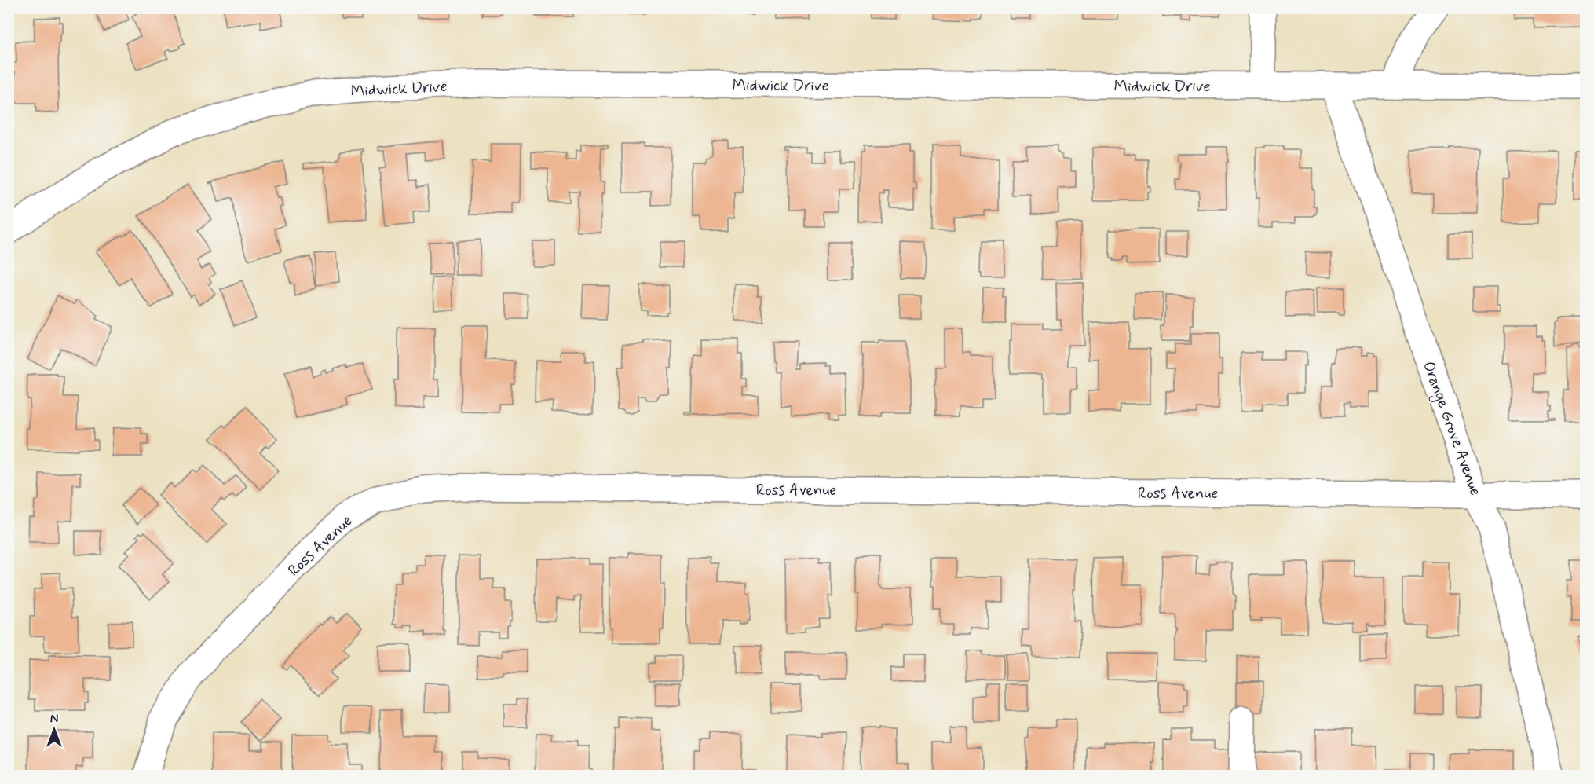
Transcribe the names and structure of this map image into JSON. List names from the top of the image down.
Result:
{
  "streets": {
    "street": ["Midwick Drive", "Orange Grove Avenue", "Ross Avenue"]
  },
  "crossings": [
    ["Midwick Drive", "Orange Grove Avenue"],
    ["Orange Grove Avenue", "Ross Avenue"]
  ],
  "north": "top"
}
